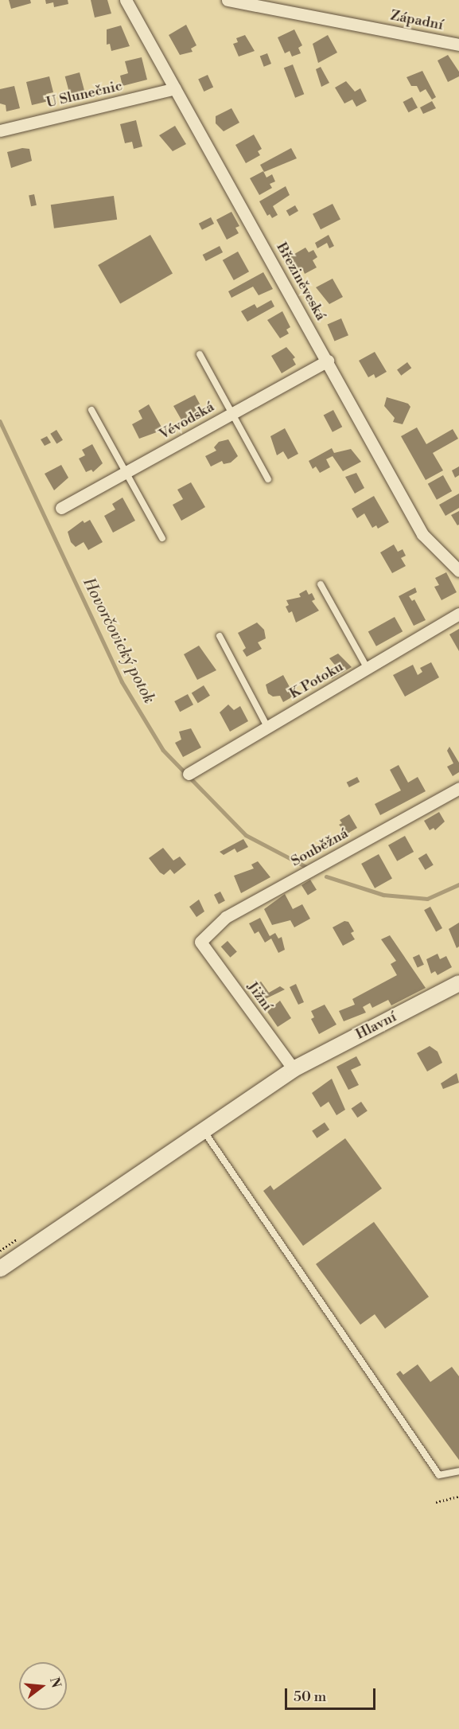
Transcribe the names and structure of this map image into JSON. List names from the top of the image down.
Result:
{
  "streets": {
    "street": [
      "Západní",
      "U Slunečnic",
      "Březiněveská",
      "Vévodská",
      "K Potoku",
      "Souběžná",
      "Jižní",
      "Hlavní"
    ]
  },
  "crossings": [
    ["U Slunečnic", "Březiněveská"],
    ["Březiněveská", "Vévodská"],
    ["Souběžná", "Jižní"],
    ["Jižní", "Hlavní"]
  ],
  "water": ["Hovorčovický potok"],
  "scale_bar": "50 m",
  "north": "right"
}
